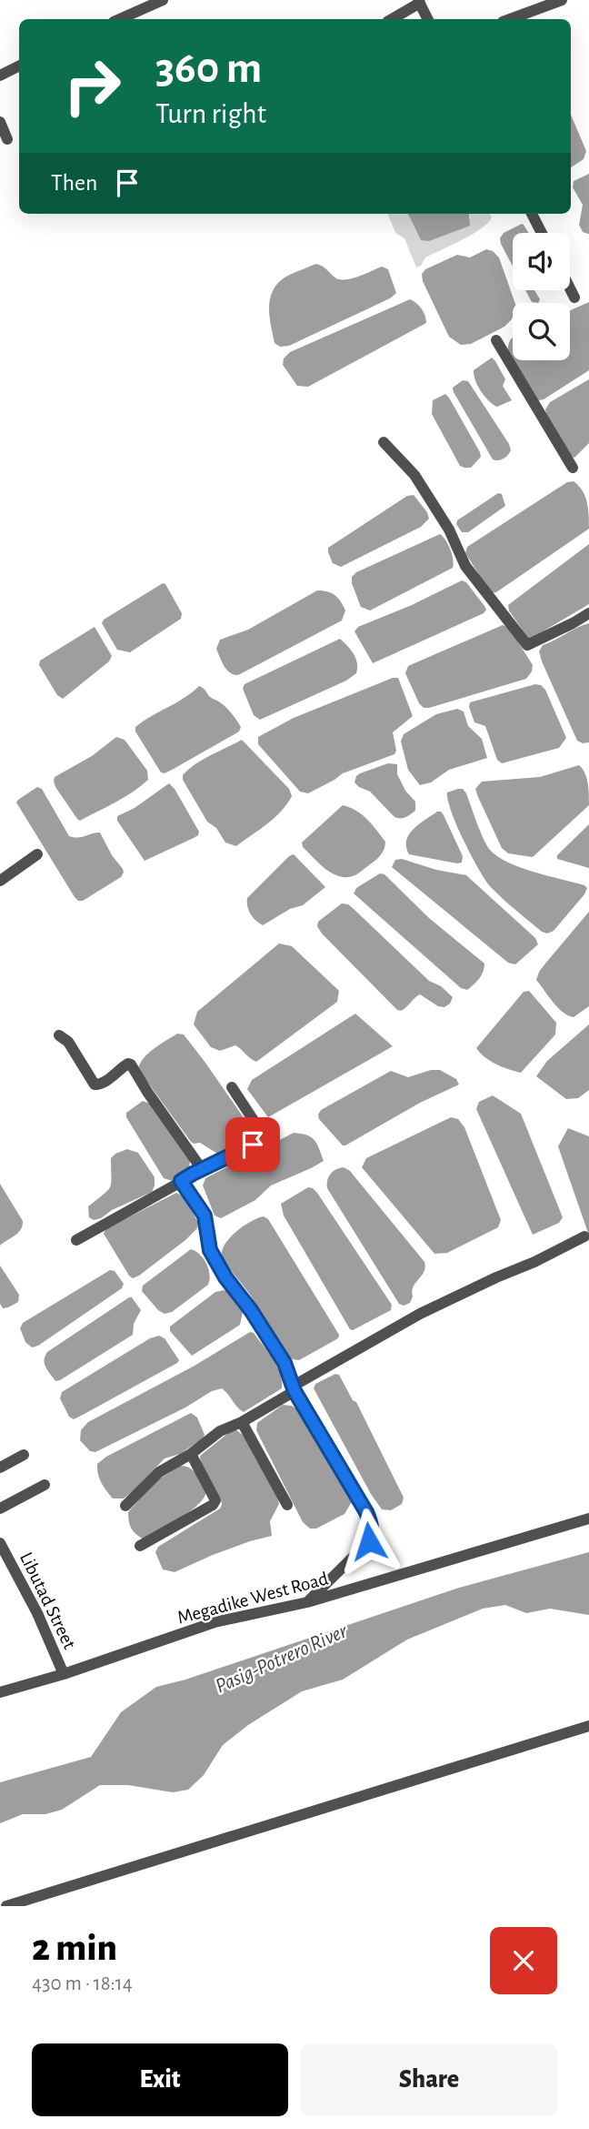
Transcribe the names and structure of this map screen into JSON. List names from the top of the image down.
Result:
{
  "streets": {
    "street": ["Megadike West Road", "Libutad Street"]
  },
  "crossings": [
    ["Megadike West Road", "Libutad Street"]
  ],
  "water": ["Pasig-Potrero River"],
  "page": {
    "turn": ["360 m", "Turn right"],
    "then": "Then",
    "heading": ["2 min", "430 m · 18:14"],
    "buttons": ["Exit", "Share"]
  }
}
